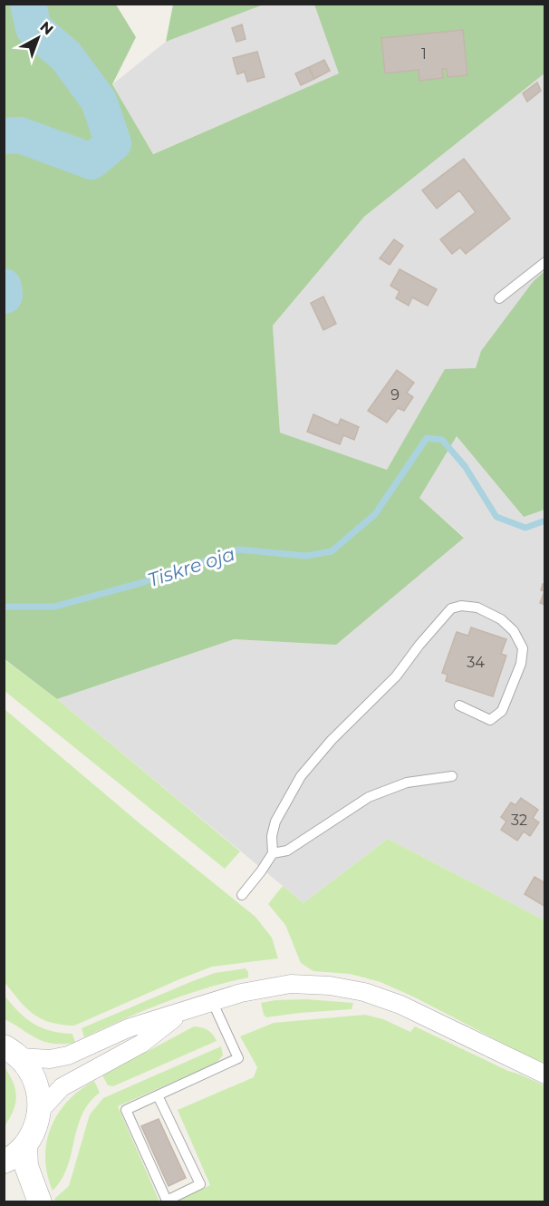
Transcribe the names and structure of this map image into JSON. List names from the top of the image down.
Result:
{
  "water": ["Tiskre oja"],
  "house_numbers": [
    "1",
    "9",
    "34",
    "32"
  ],
  "north": "top right"
}
